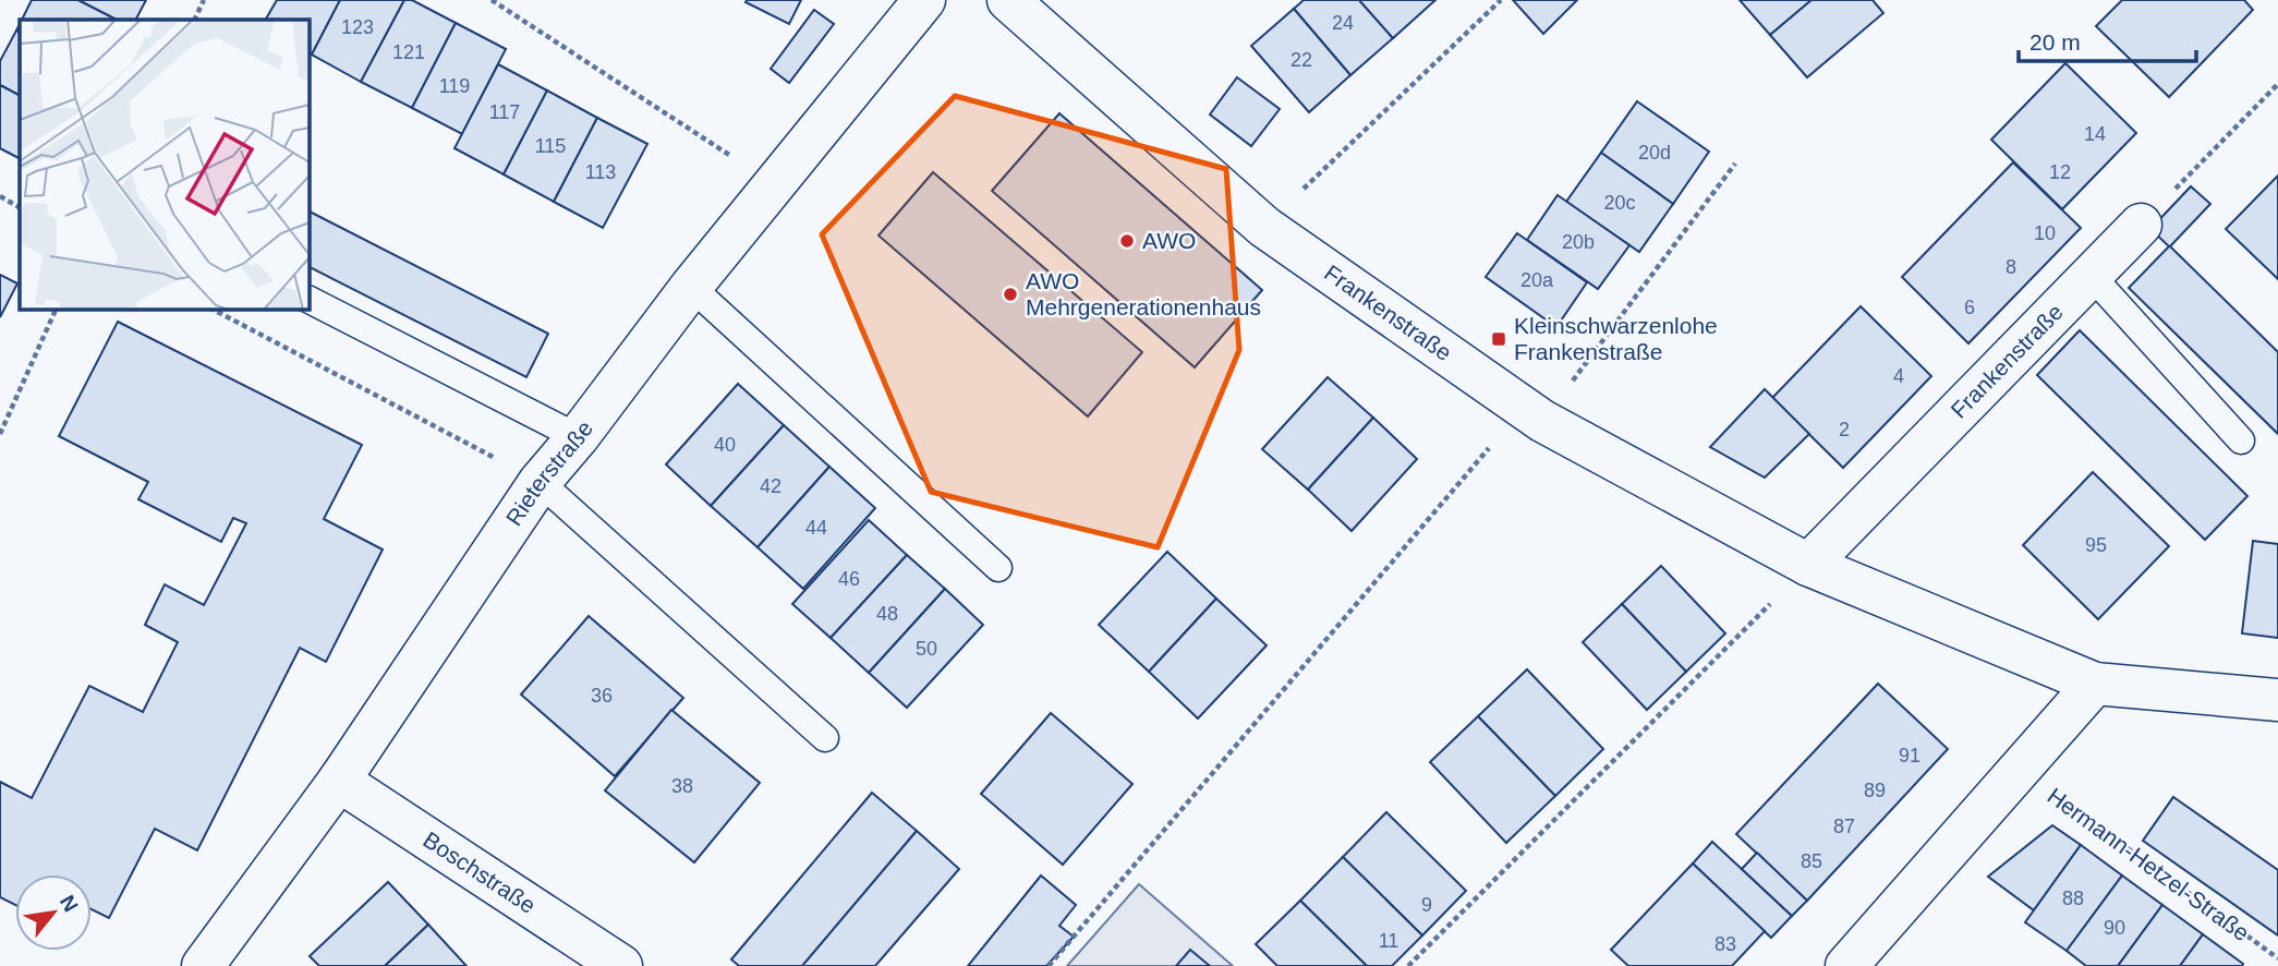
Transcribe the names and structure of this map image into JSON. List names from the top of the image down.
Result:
{
  "streets": {
    "street": ["Frankenstraße", "Rieterstraße", "Boschstraße"],
    "path": ["Hermann-Hetzel-Straße"]
  },
  "crossings": [
    ["Rieterstraße", "Boschstraße"]
  ],
  "places": {
    "other": ["AWO", "AWO Mehrgenerationenhaus"],
    "transit": ["Kleinschwarzenlohe Frankenstraße"]
  },
  "house_numbers": [
    "24",
    "123",
    "121",
    "22",
    "119",
    "117",
    "14",
    "115",
    "20d",
    "113",
    "12",
    "20c",
    "10",
    "20b",
    "8",
    "20a",
    "6",
    "4",
    "2",
    "40",
    "42",
    "44",
    "95",
    "46",
    "48",
    "50",
    "36",
    "91",
    "38",
    "89",
    "87",
    "85",
    "88",
    "9",
    "90",
    "11",
    "83"
  ],
  "scale_bar": "20 m",
  "north": "top right"
}
